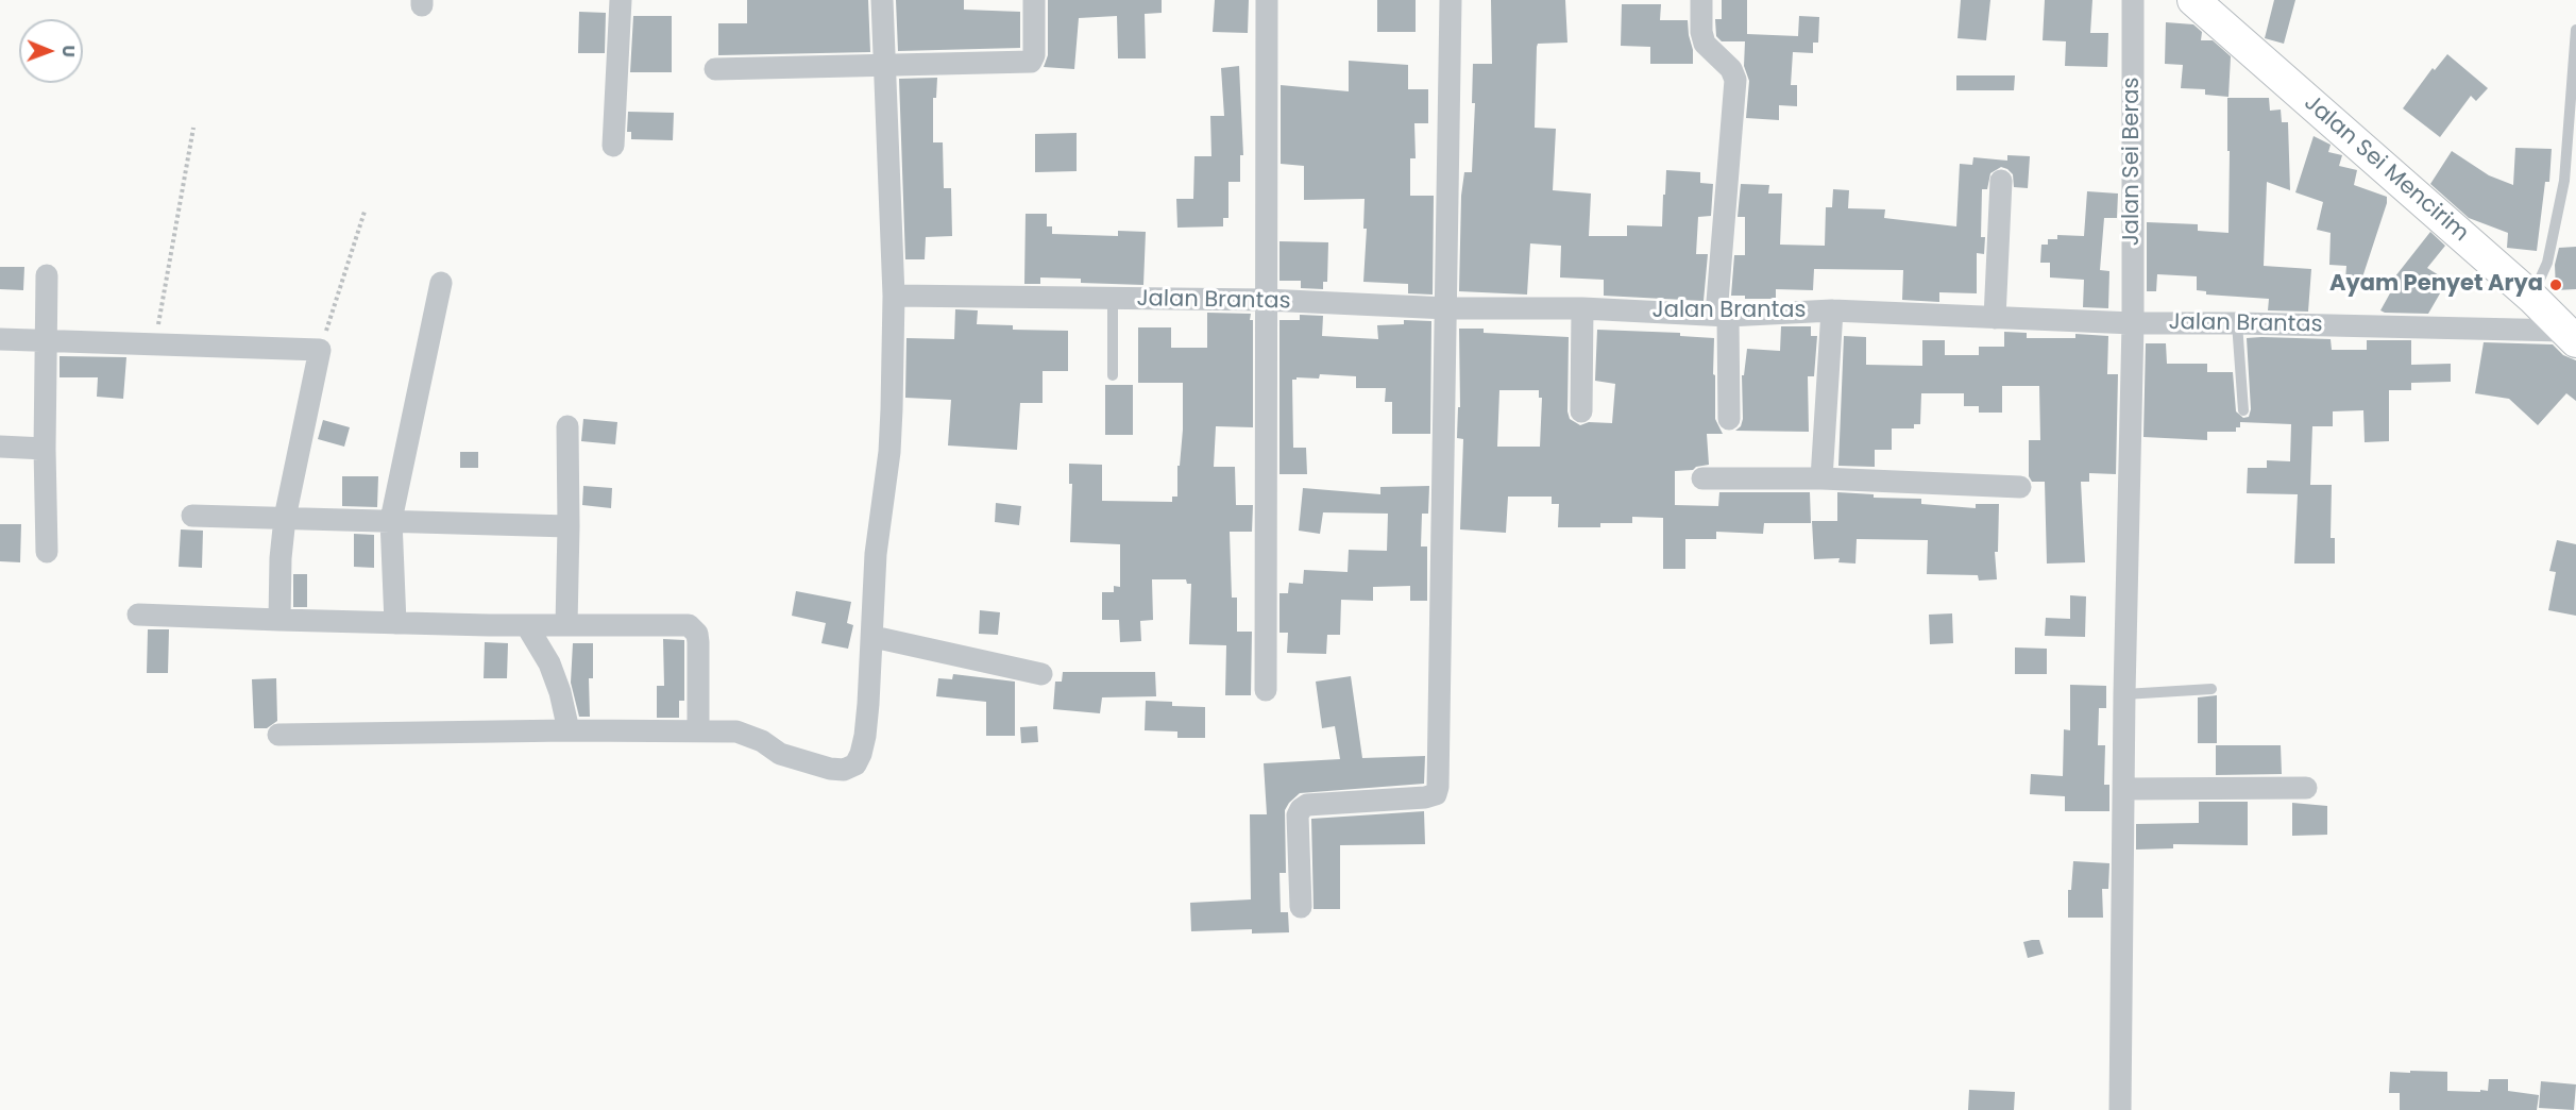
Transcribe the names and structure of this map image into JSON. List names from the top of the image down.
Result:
{
  "streets": {
    "street": ["Jalan Sei Beras", "Jalan Sei Mencirim", "Jalan Brantas"]
  },
  "crossings": [
    ["Jalan Sei Beras", "Jalan Brantas"],
    ["Jalan Sei Mencirim", "Jalan Brantas"]
  ],
  "places": ["Ayam Penyet Arya"],
  "north": "right"
}
